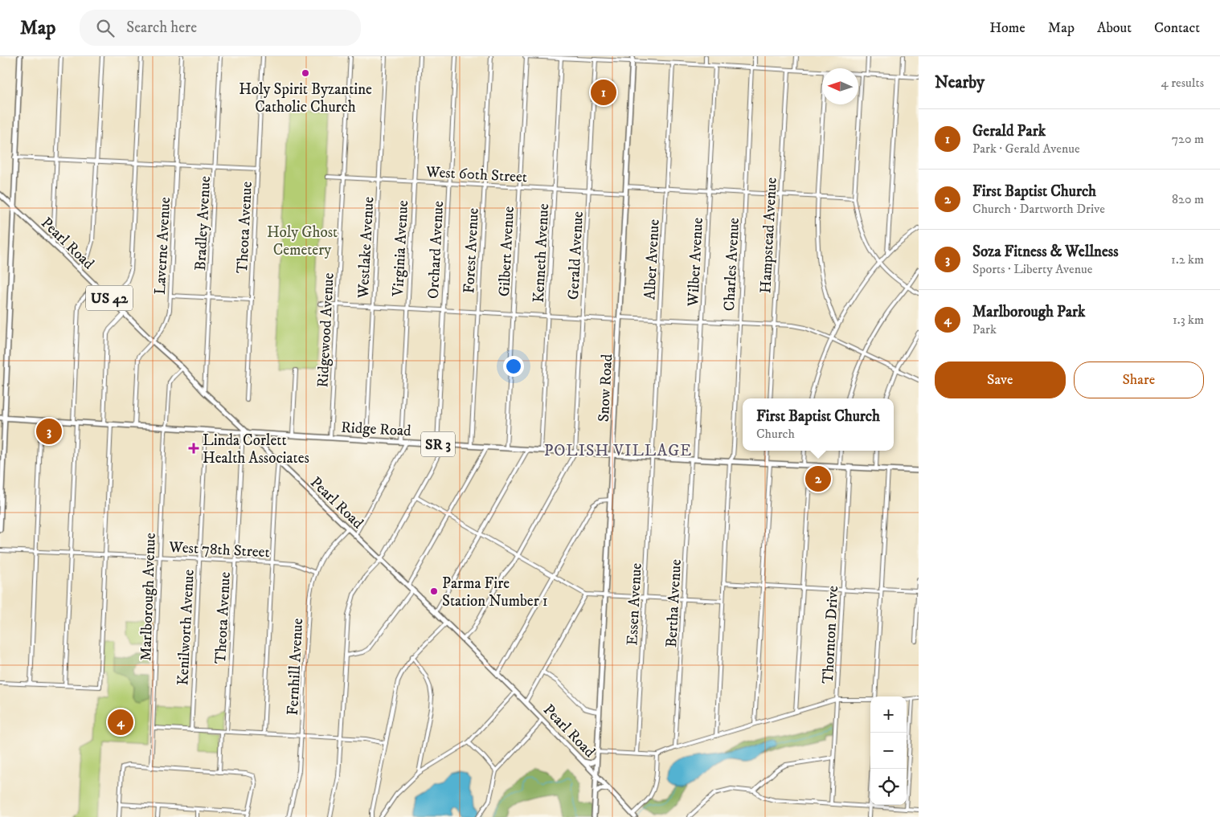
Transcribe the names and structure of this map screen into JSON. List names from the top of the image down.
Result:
{
  "streets": {
    "main road": [
      "Pearl Road",
      "US 42",
      "Snow Road",
      "Ridge Road",
      "SR 3"
    ],
    "street": [
      "West 60th Street",
      "Bradley Avenue",
      "Theota Avenue",
      "Hampstead Avenue",
      "Laverne Avenue",
      "Westlake Avenue",
      "Virginia Avenue",
      "Orchard Avenue",
      "Forest Avenue",
      "Gilbert Avenue",
      "Kenneth Avenue",
      "Gerald Avenue",
      "Alber Avenue",
      "Wilber Avenue",
      "Charles Avenue",
      "Ridgewood Avenue",
      "West 78th Street",
      "Marlborough Avenue",
      "Bertha Avenue",
      "Essen Avenue",
      "Kenilworth Avenue",
      "Thornton Drive",
      "Fernhill Avenue"
    ]
  },
  "crossings": [
    ["West 60th Street", "Westlake Avenue"],
    ["West 60th Street", "Virginia Avenue"],
    ["West 60th Street", "Orchard Avenue"],
    ["West 60th Street", "Forest Avenue"],
    ["West 60th Street", "Gilbert Avenue"],
    ["West 60th Street", "Kenneth Avenue"],
    ["West 60th Street", "Gerald Avenue"],
    ["West 60th Street", "Ridgewood Avenue"],
    ["West 60th Street", "Snow Road"],
    ["Bradley Avenue", "Pearl Road"],
    ["Theota Avenue", "Pearl Road"],
    ["Theota Avenue", "Ridge Road"],
    ["Theota Avenue", "West 78th Street"],
    ["Pearl Road", "Laverne Avenue"],
    ["Pearl Road", "Snow Road"],
    ["Pearl Road", "Ridge Road"],
    ["Pearl Road", "Marlborough Avenue"],
    ["Pearl Road", "Fernhill Avenue"],
    ["Laverne Avenue", "Ridge Road"],
    ["Westlake Avenue", "Ridge Road"],
    ["Virginia Avenue", "Ridge Road"],
    ["Orchard Avenue", "Ridge Road"],
    ["Forest Avenue", "Ridge Road"],
    ["Gilbert Avenue", "Ridge Road"],
    ["Kenneth Avenue", "Ridge Road"],
    ["Gerald Avenue", "Ridge Road"],
    ["Alber Avenue", "Ridge Road"],
    ["Alber Avenue", "Essen Avenue"],
    ["Wilber Avenue", "Ridge Road"],
    ["Wilber Avenue", "Bertha Avenue"],
    ["Charles Avenue", "Ridge Road"],
    ["Ridgewood Avenue", "Ridge Road"],
    ["Snow Road", "Ridge Road"],
    ["Ridge Road", "Marlborough Avenue"],
    ["Ridge Road", "Bertha Avenue"],
    ["Ridge Road", "Essen Avenue"],
    ["Ridge Road", "Kenilworth Avenue"],
    ["Ridge Road", "Thornton Drive"],
    ["West 78th Street", "Marlborough Avenue"],
    ["West 78th Street", "Kenilworth Avenue"],
    ["West 78th Street", "Fernhill Avenue"]
  ],
  "districts": ["POLISH VILLAGE"],
  "parks": ["Holy Ghost Cemetery"],
  "places": {
    "other": ["Holy Spirit Byzantine Catholic Church", "Parma Fire Station Number 1"],
    "health": ["Linda Corlett Health Associates"]
  },
  "north": "left",
  "page": {
    "header": "Map",
    "search": "Search here",
    "nav": [
      "Home",
      "Map",
      "About",
      "Contact"
    ],
    "heading": ["Nearby", "4 results"],
    "pins": [
      "1",
      "3",
      "2",
      "4"
    ],
    "list": [
      {
        "mark": "1",
        "name": "Gerald Park",
        "note": "Park · Gerald Avenue",
        "value": "720 m"
      },
      {
        "mark": "2",
        "name": "First Baptist Church",
        "note": "Church · Dartworth Drive",
        "value": "820 m"
      },
      {
        "mark": "3",
        "name": "Soza Fitness & Wellness",
        "note": "Sports · Liberty Avenue",
        "value": "1.2 km"
      },
      {
        "mark": "4",
        "name": "Marlborough Park",
        "note": "Park",
        "value": "1.3 km"
      }
    ],
    "buttons": ["Save", "Share"],
    "popup": ["First Baptist Church", "Church"],
    "map_buttons": ["+", "−"]
  }
}
